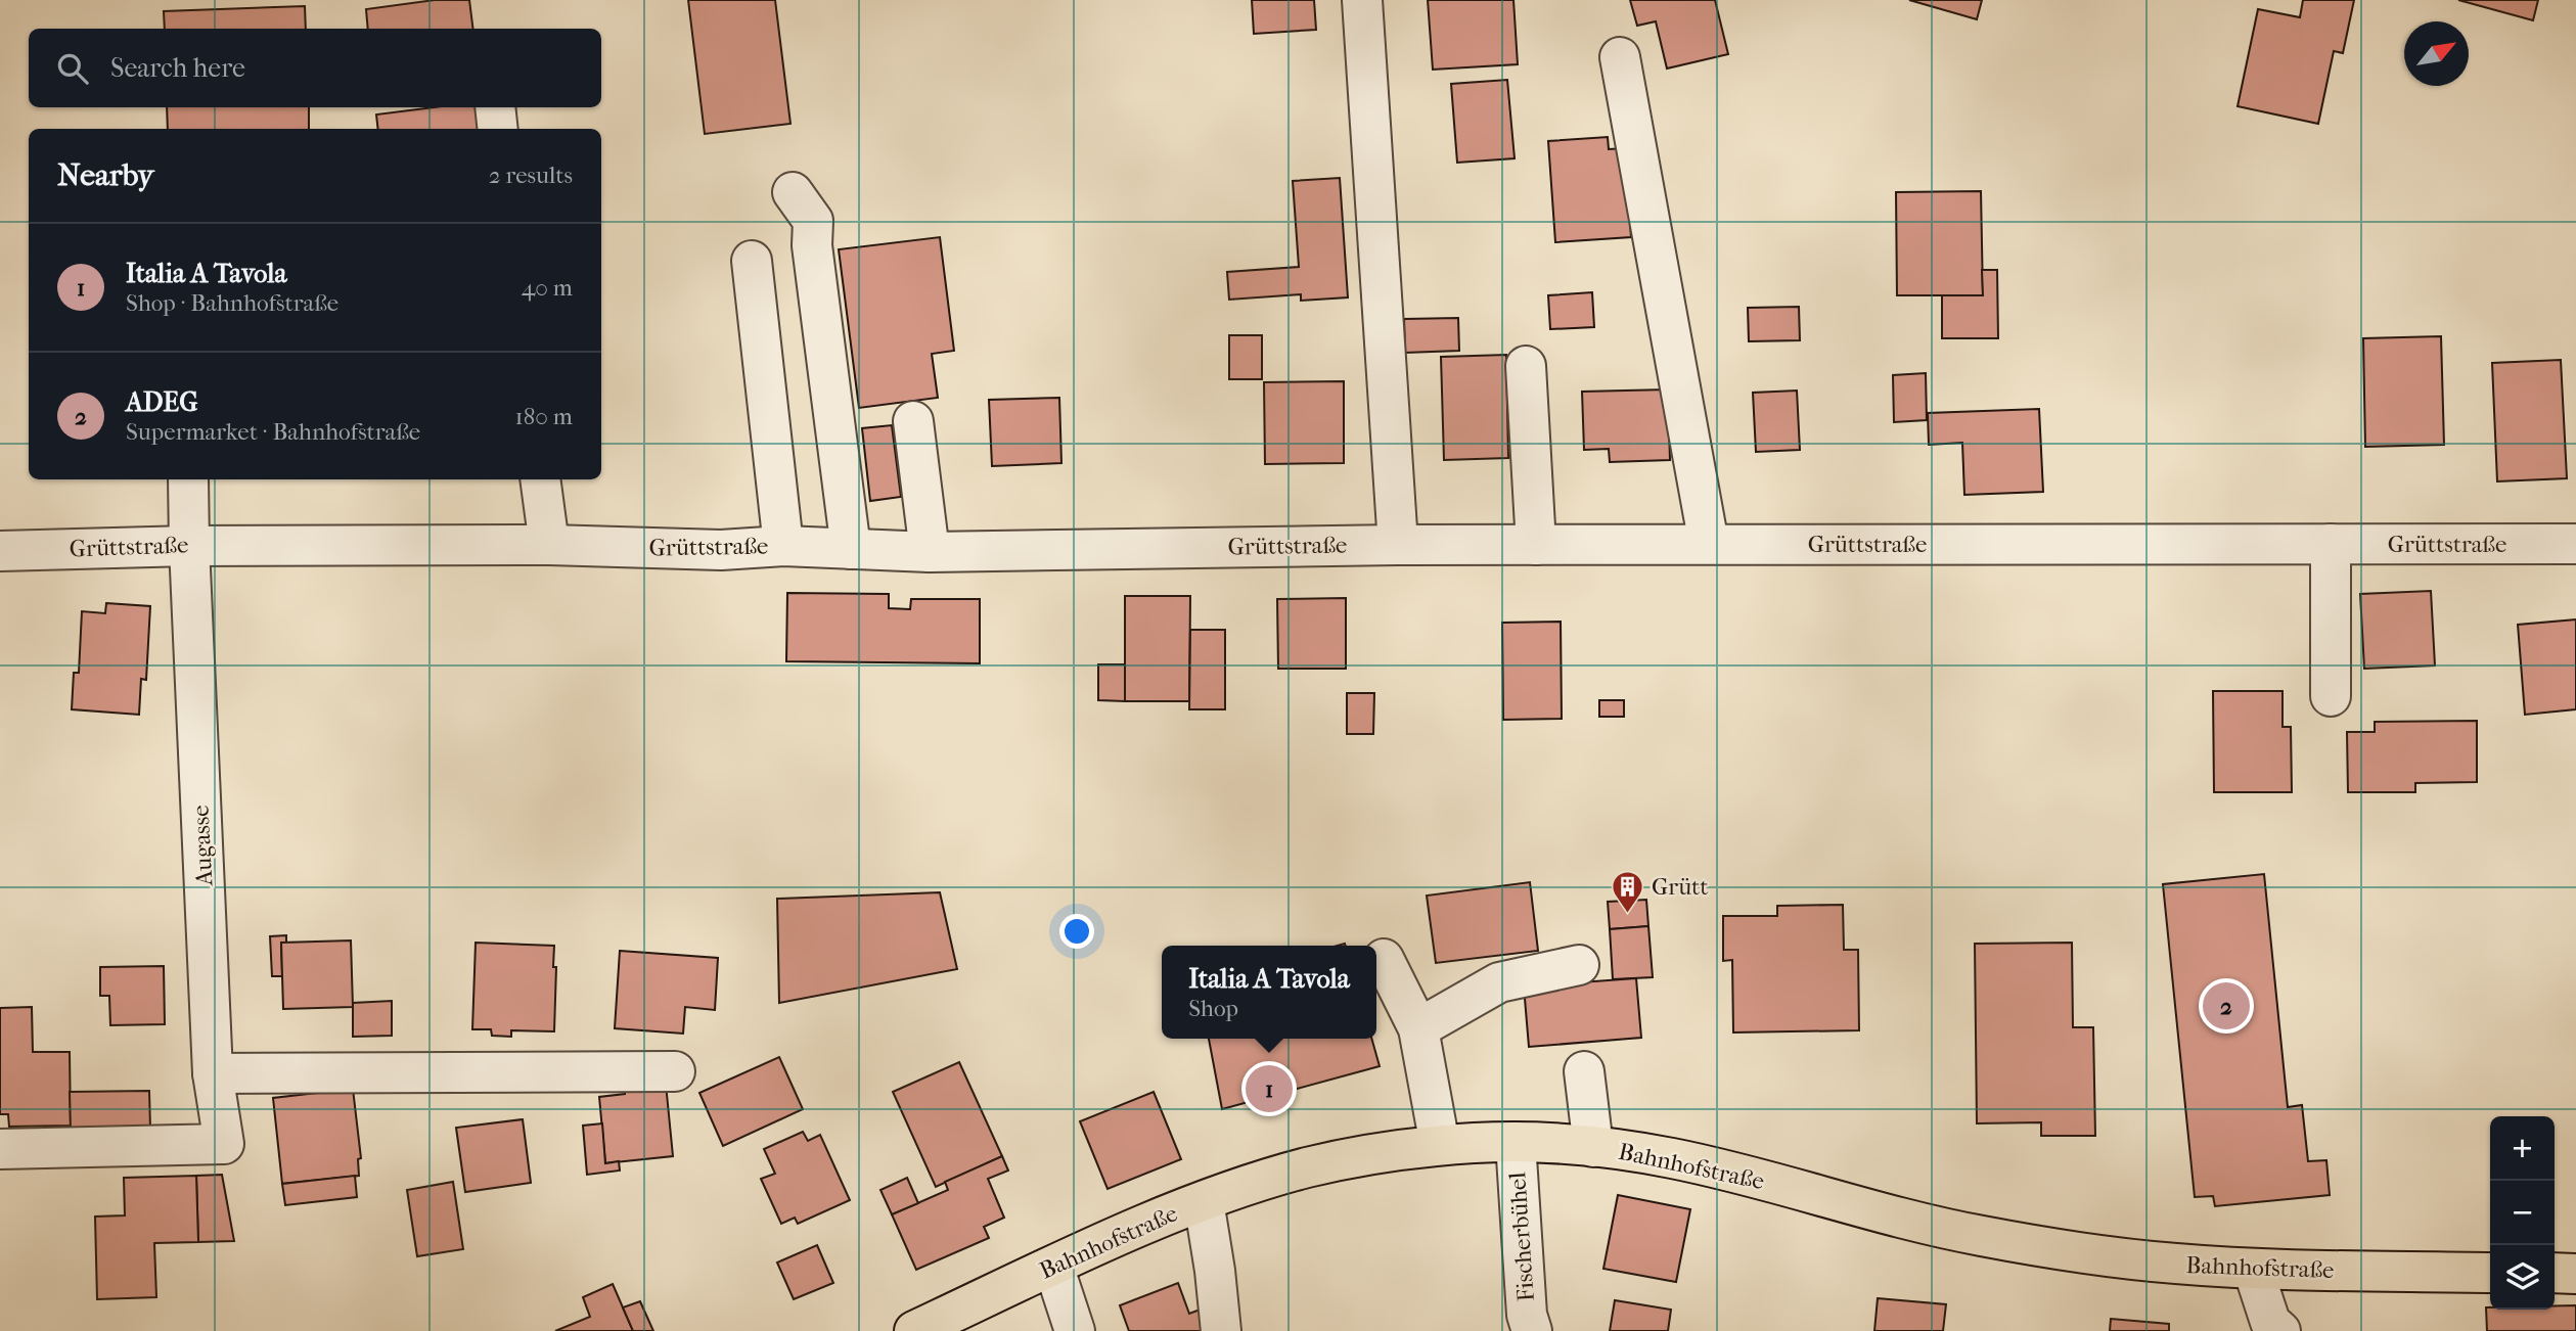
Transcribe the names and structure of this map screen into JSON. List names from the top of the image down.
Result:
{
  "streets": {
    "main road": ["Bahnhofstraße"],
    "street": ["Grüttstraße", "Augasse", "Fischerbühel"]
  },
  "crossings": [
    ["Grüttstraße", "Augasse"],
    ["Bahnhofstraße", "Fischerbühel"]
  ],
  "places": {
    "building": ["Grütt"]
  },
  "north": "top right",
  "page": {
    "search": "Search here",
    "heading": ["Nearby", "2 results"],
    "list": [
      {
        "mark": "1",
        "name": "Italia A Tavola",
        "note": "Shop · Bahnhofstraße",
        "value": "40 m"
      },
      {
        "mark": "2",
        "name": "ADEG",
        "note": "Supermarket · Bahnhofstraße",
        "value": "180 m"
      }
    ],
    "popup": ["Italia A Tavola", "Shop"],
    "pins": ["2", "1"],
    "map_buttons": ["+", "−"]
  }
}
